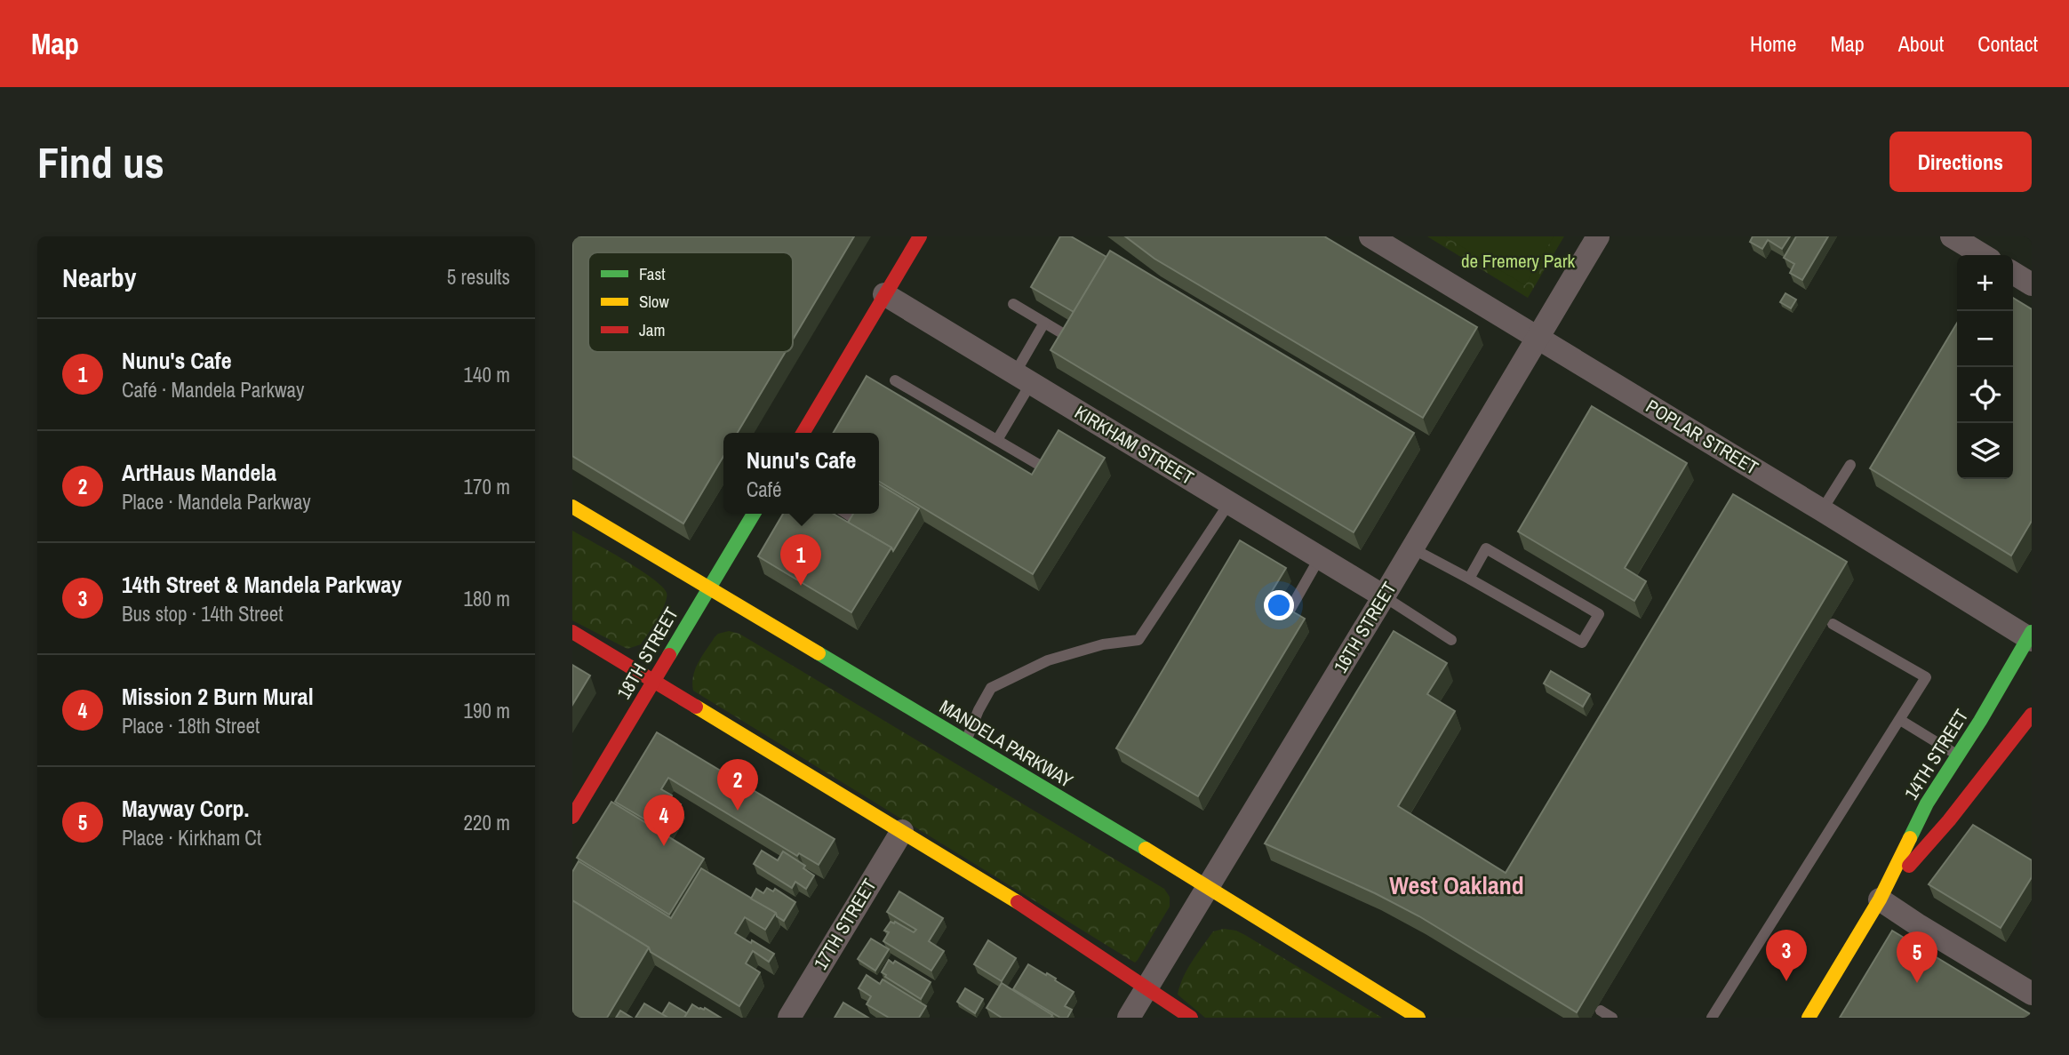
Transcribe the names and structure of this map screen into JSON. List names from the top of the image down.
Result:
{
  "streets": {
    "main road": ["18TH STREET", "MANDELA PARKWAY", "14TH STREET"],
    "street": [
      "POPLAR STREET",
      "KIRKHAM STREET",
      "16TH STREET",
      "17TH STREET"
    ]
  },
  "crossings": [
    ["POPLAR STREET", "16TH STREET"],
    ["POPLAR STREET", "14TH STREET"],
    ["KIRKHAM STREET", "16TH STREET"],
    ["16TH STREET", "MANDELA PARKWAY"],
    ["18TH STREET", "MANDELA PARKWAY"]
  ],
  "districts": ["West Oakland"],
  "parks": ["de Fremery Park"],
  "legend": ["Fast", "Slow", "Jam"],
  "page": {
    "header": "Map",
    "nav": [
      "Home",
      "Map",
      "About",
      "Contact"
    ],
    "buttons": "Directions",
    "title": "Find us",
    "heading": ["Nearby", "5 results"],
    "map_buttons": ["+", "−"],
    "list": [
      {
        "mark": "1",
        "name": "Nunu's Cafe",
        "note": "Café · Mandela Parkway",
        "value": "140 m"
      },
      {
        "mark": "2",
        "name": "ArtHaus Mandela",
        "note": "Place · Mandela Parkway",
        "value": "170 m"
      },
      {
        "mark": "3",
        "name": "14th Street & Mandela Parkway",
        "note": "Bus stop · 14th Street",
        "value": "180 m"
      },
      {
        "mark": "4",
        "name": "Mission 2 Burn Mural",
        "note": "Place · 18th Street",
        "value": "190 m"
      },
      {
        "mark": "5",
        "name": "Mayway Corp.",
        "note": "Place · Kirkham Ct",
        "value": "220 m"
      }
    ],
    "popup": ["Nunu's Cafe", "Café"],
    "pins": [
      "1",
      "2",
      "4",
      "3",
      "5"
    ]
  }
}
